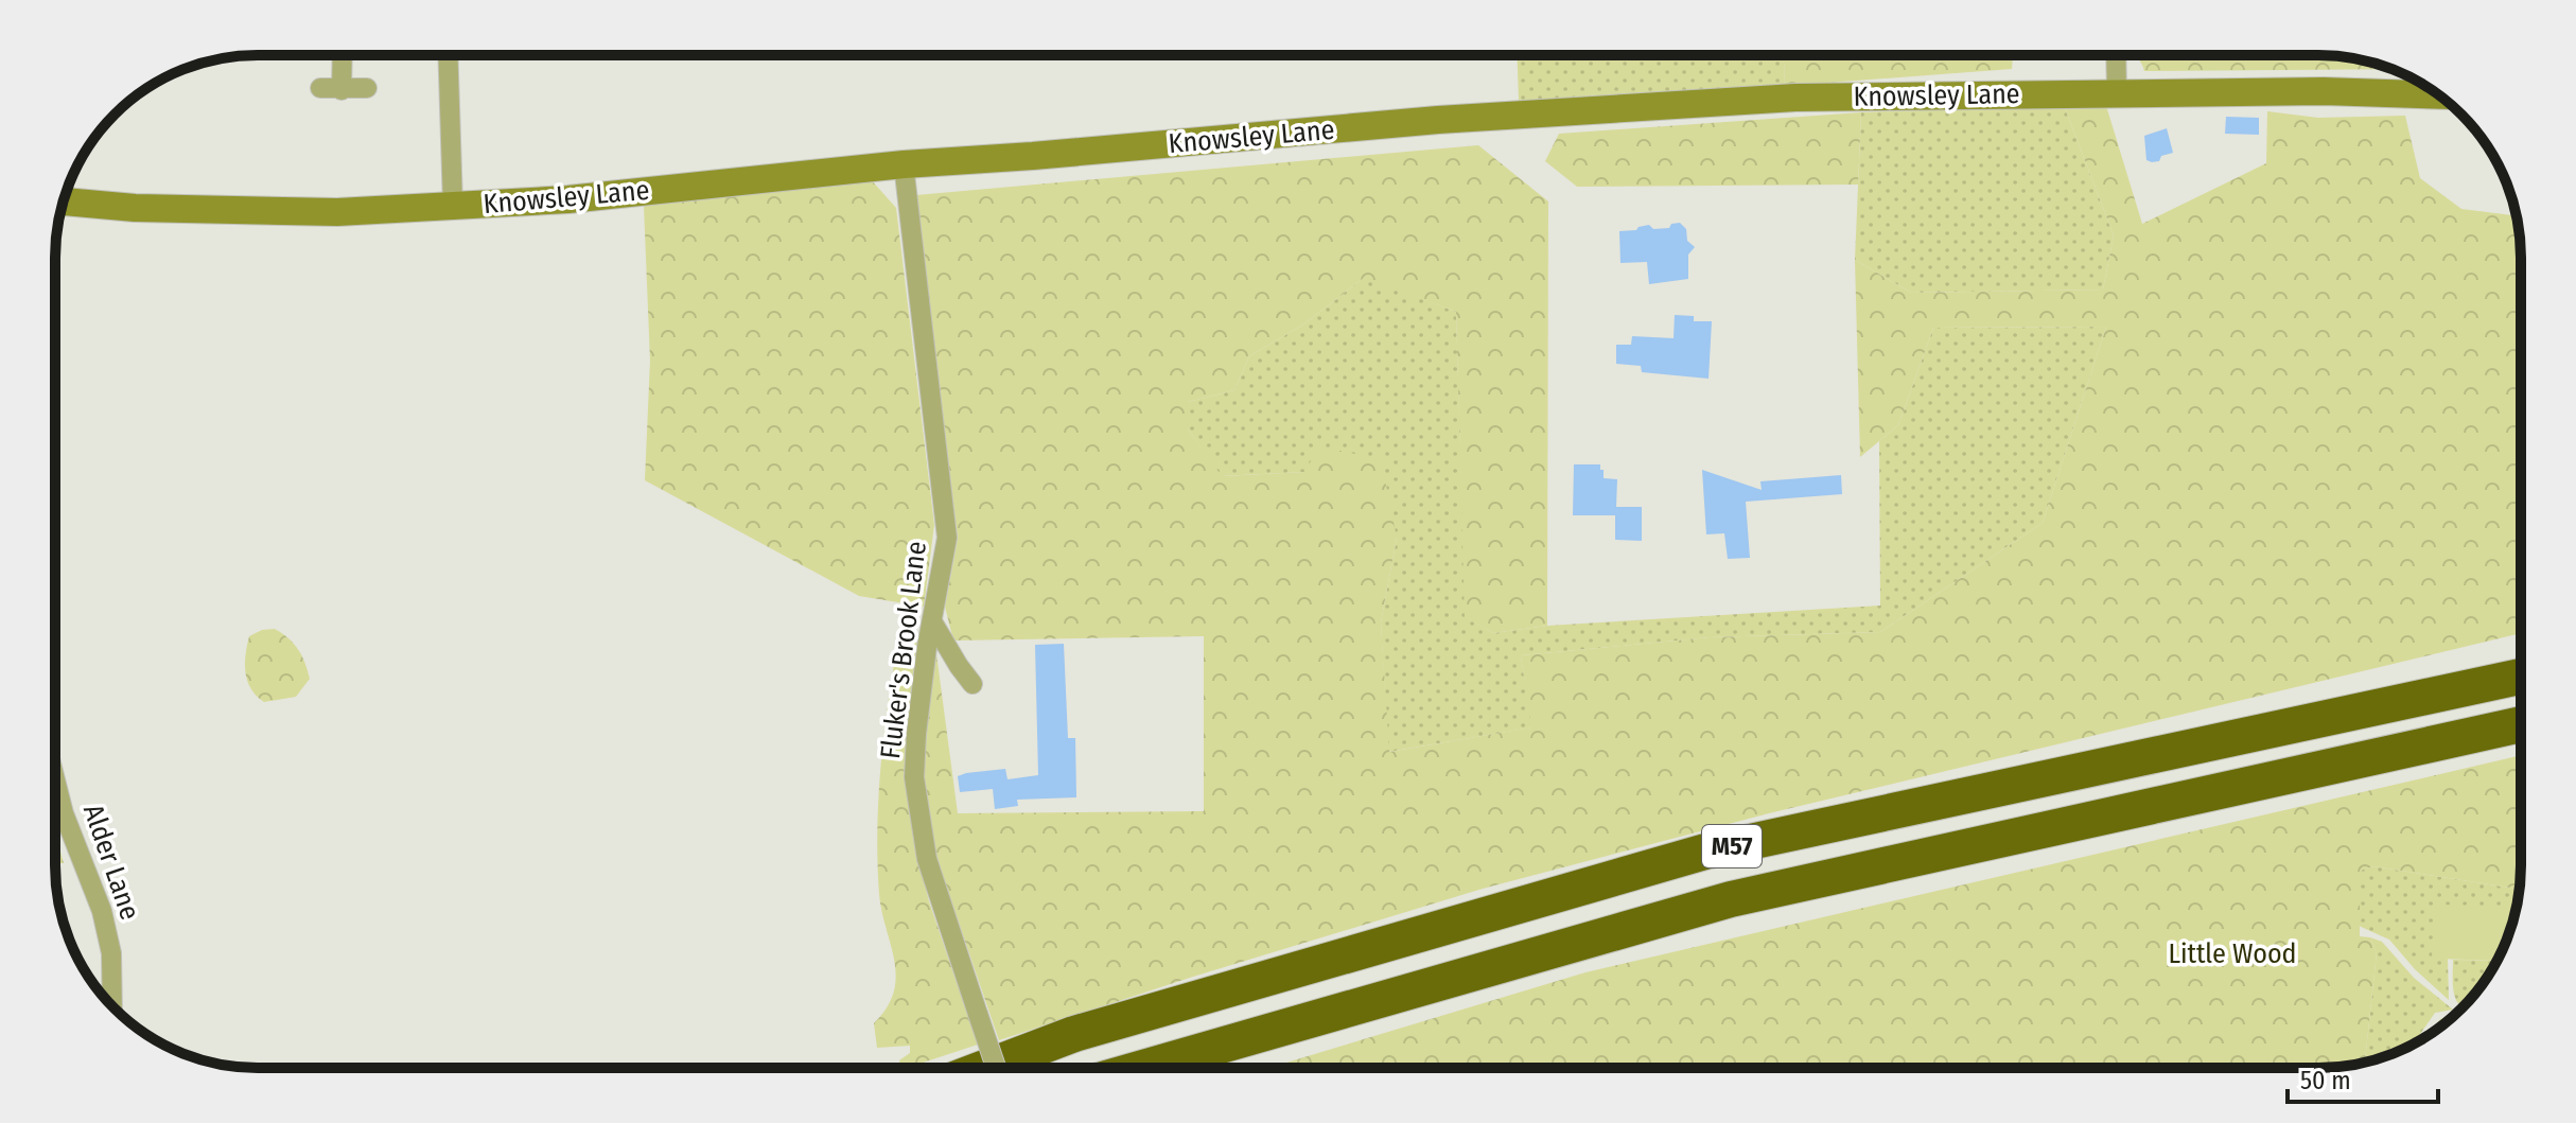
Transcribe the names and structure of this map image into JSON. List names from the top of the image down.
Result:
{
  "streets": {
    "highway": ["M57"],
    "main road": ["Knowsley Lane"],
    "street": ["Fluker's Brook Lane", "Alder Lane"]
  },
  "crossings": [
    ["Knowsley Lane", "Fluker's Brook Lane"]
  ],
  "parks": ["Little Wood"],
  "scale_bar": "50 m"
}
